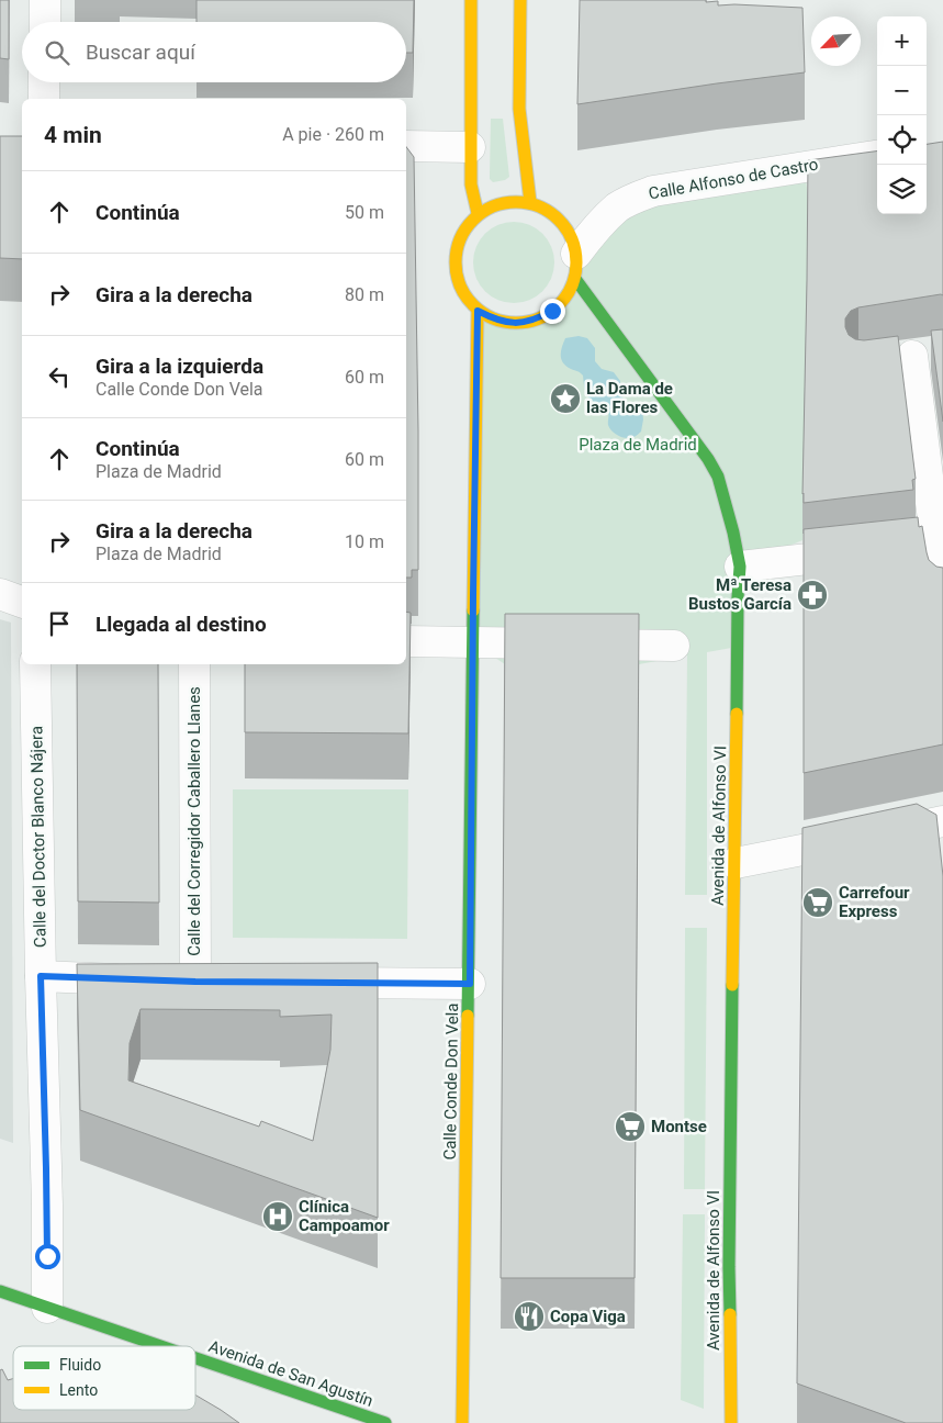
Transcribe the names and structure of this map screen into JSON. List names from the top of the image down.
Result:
{
  "streets": {
    "main road": ["Avenida de Alfonso VI", "Calle Conde Don Vela", "Avenida de San Agustín"],
    "street": ["Calle Alfonso de Castro", "Calle del Corregidor Caballero Llanes", "Calle del Doctor Blanco Nájera"]
  },
  "crossings": [
    ["Calle Alfonso de Castro", "Avenida de Alfonso VI"],
    ["Calle del Doctor Blanco Nájera", "Avenida de San Agustín"]
  ],
  "parks": ["Plaza de Madrid"],
  "places": {
    "place": ["La Dama de las Flores"],
    "pharmacy": ["Mª Teresa Bustos García"],
    "supermarket": ["Carrefour Express", "Montse"],
    "hospital": ["Clínica Campoamor"],
    "restaurant": ["Copa Viga"]
  },
  "legend": ["Fluido", "Lento"],
  "north": "bottom left",
  "page": {
    "map_buttons": ["+", "−"],
    "search": "Buscar aquí",
    "heading": ["4 min", "A pie · 260 m"],
    "list": [
      ["Continúa", "50 m"],
      ["Gira a la derecha", "80 m"],
      ["Gira a la izquierda", "Calle Conde Don Vela", "60 m"],
      ["Continúa", "Plaza de Madrid", "60 m"],
      ["Gira a la derecha", "Plaza de Madrid", "10 m"],
      "Llegada al destino"
    ]
  }
}
